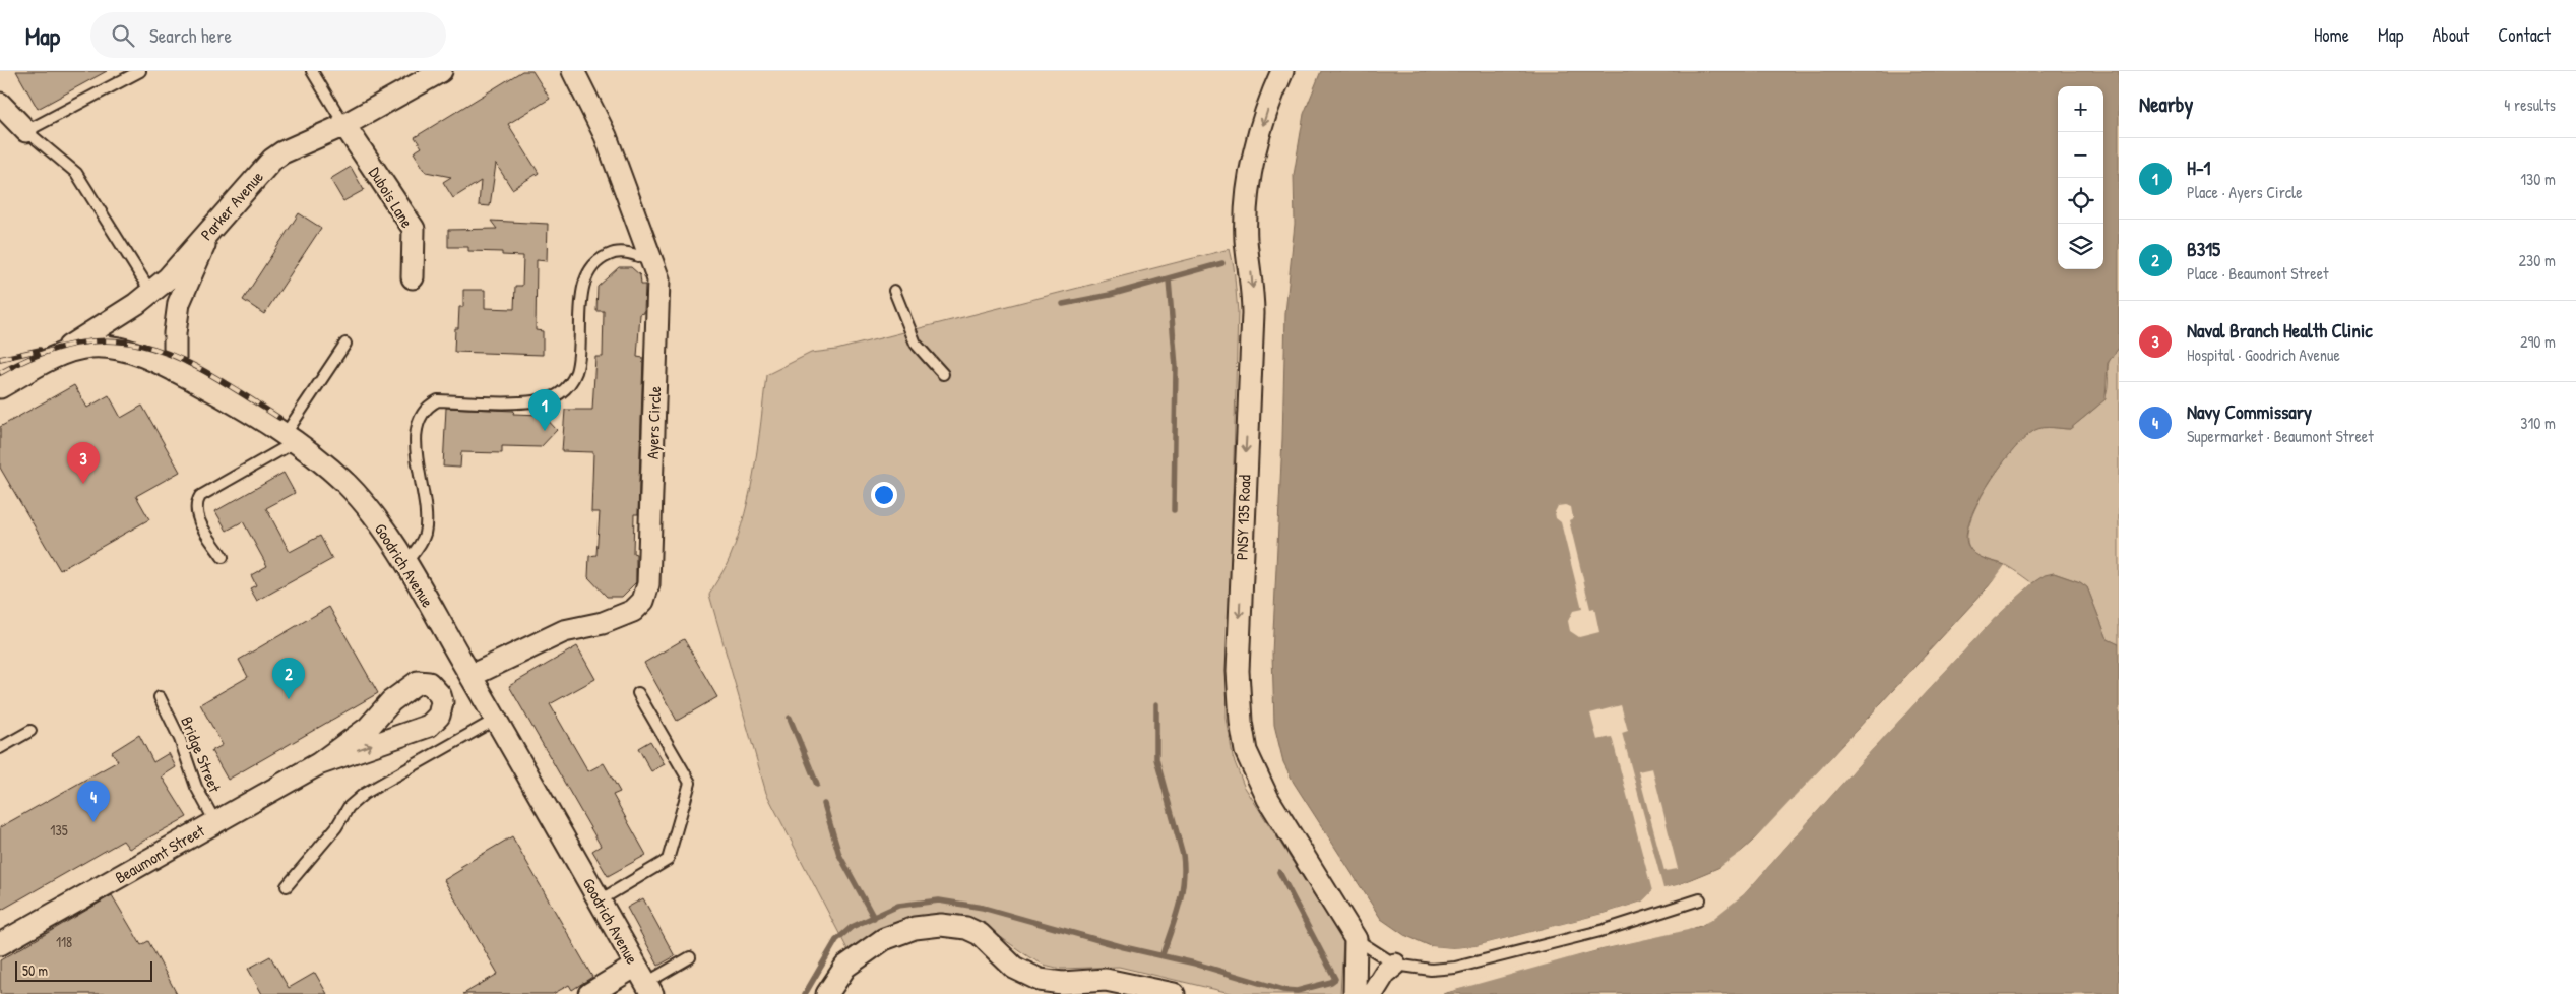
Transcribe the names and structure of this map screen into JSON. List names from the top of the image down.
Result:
{
  "streets": {
    "street": [
      "Dubois Lane",
      "Parker Avenue",
      "Ayers Circle",
      "PNSY 135 Road",
      "Goodrich Avenue",
      "Beaumont Street"
    ],
    "lane": ["Bridge Street"]
  },
  "crossings": [
    ["Dubois Lane", "Parker Avenue"],
    ["Parker Avenue", "Goodrich Avenue"],
    ["Ayers Circle", "Goodrich Avenue"],
    ["Bridge Street", "Beaumont Street"]
  ],
  "one_way": ["PNSY 135 Road"],
  "house_numbers": ["135", "118"],
  "scale_bar": "50 m",
  "page": {
    "header": "Map",
    "search": "Search here",
    "nav": [
      "Home",
      "Map",
      "About",
      "Contact"
    ],
    "heading": ["Nearby", "4 results"],
    "map_buttons": ["+", "−"],
    "list": [
      {
        "mark": "1",
        "name": "H-1",
        "note": "Place · Ayers Circle",
        "value": "130 m"
      },
      {
        "mark": "2",
        "name": "B315",
        "note": "Place · Beaumont Street",
        "value": "230 m"
      },
      {
        "mark": "3",
        "name": "Naval Branch Health Clinic",
        "note": "Hospital · Goodrich Avenue",
        "value": "290 m"
      },
      {
        "mark": "4",
        "name": "Navy Commissary",
        "note": "Supermarket · Beaumont Street",
        "value": "310 m"
      }
    ],
    "pins": [
      "1",
      "3",
      "2",
      "4"
    ],
    "scale": "50 m"
  }
}
